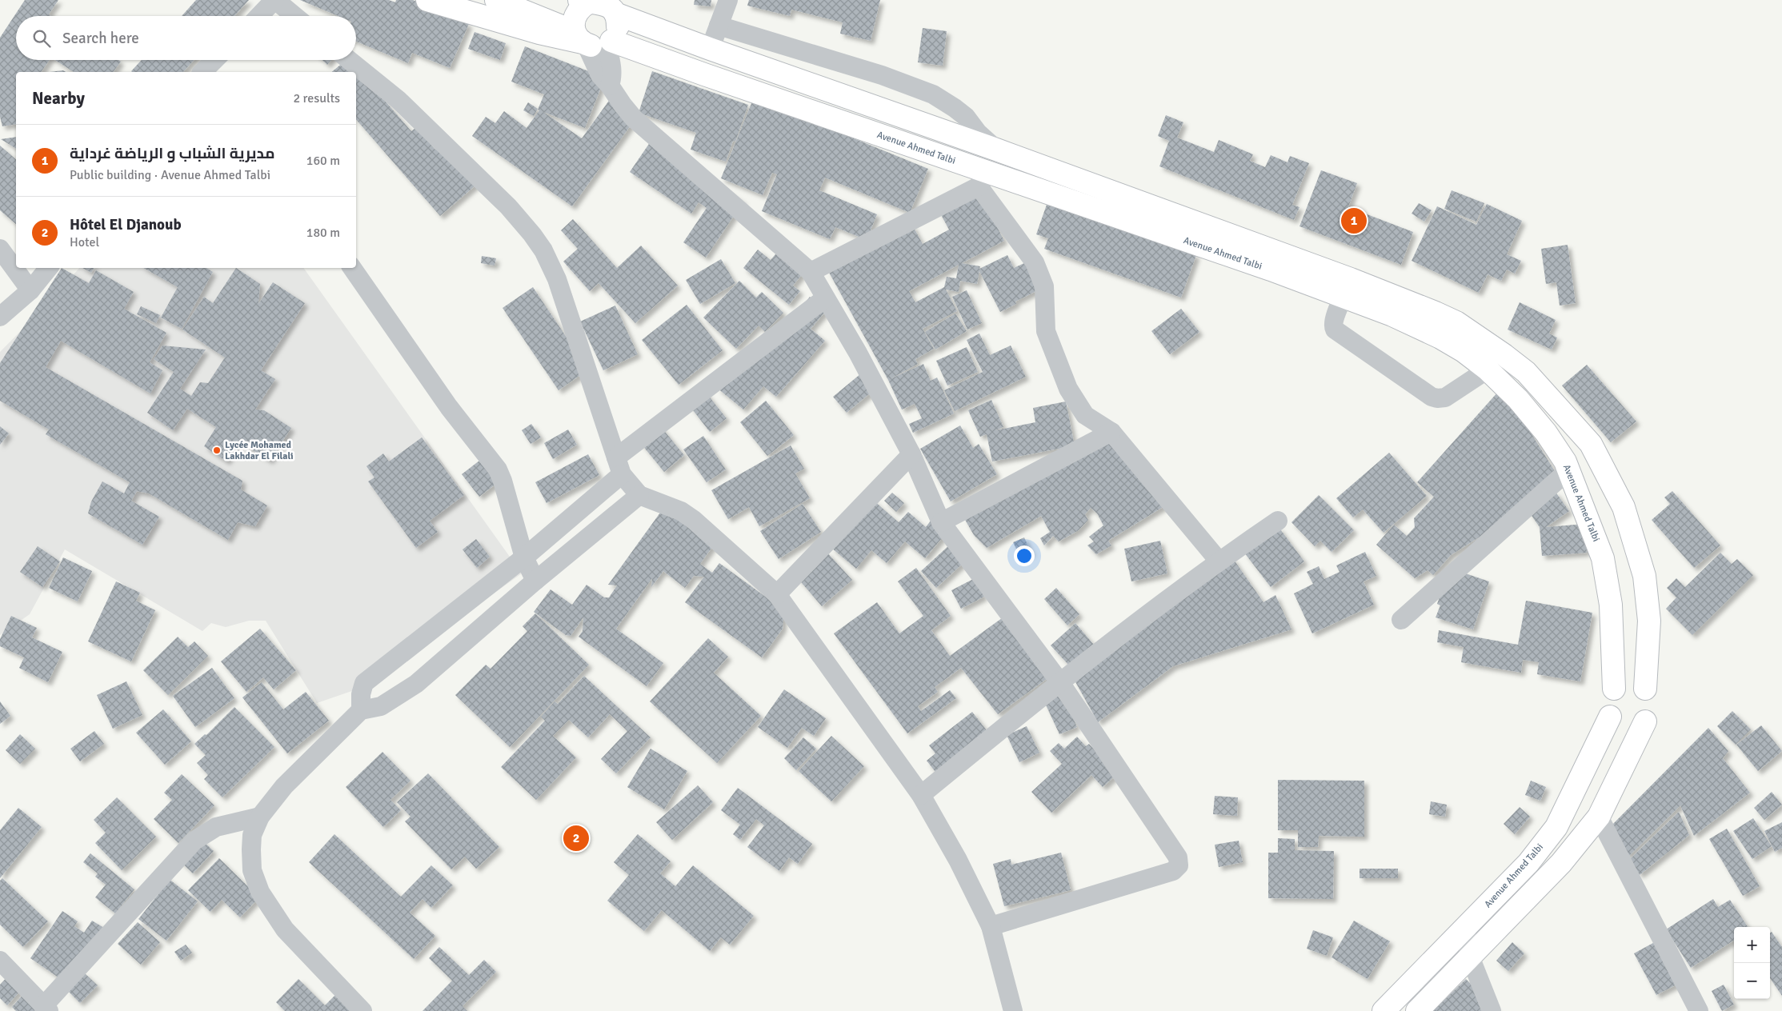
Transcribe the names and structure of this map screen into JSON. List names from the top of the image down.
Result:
{
  "streets": {
    "main road": ["Avenue Ahmed Talbi"]
  },
  "places": ["Lycée Mohamed Lakhdar El Filali"],
  "page": {
    "search": "Search here",
    "heading": ["Nearby", "2 results"],
    "list": [
      {
        "mark": "1",
        "name": "مديرية الشباب و الرياضة غرداية",
        "note": "Public building · Avenue Ahmed Talbi",
        "value": "160 m"
      },
      {
        "mark": "2",
        "name": "Hôtel El Djanoub",
        "note": "Hotel",
        "value": "180 m"
      }
    ],
    "pins": ["1", "2"],
    "map_buttons": ["+", "−"]
  }
}
